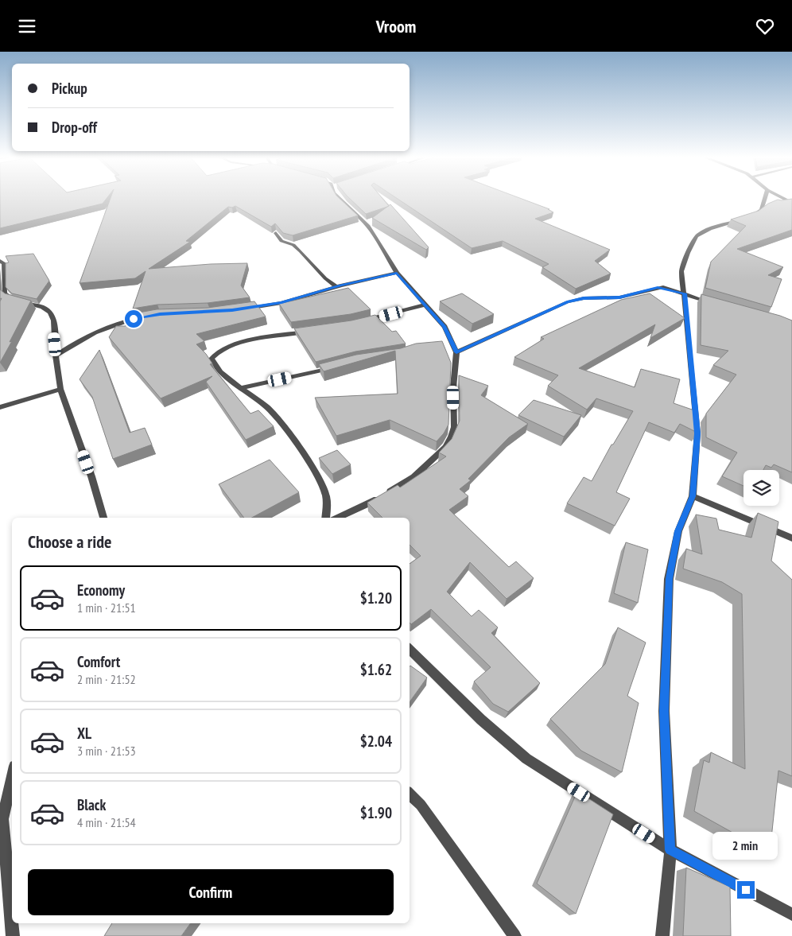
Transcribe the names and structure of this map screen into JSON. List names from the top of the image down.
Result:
{
  "page": {
    "header": "Vroom",
    "banner": ["Pickup", "Drop-off"],
    "heading": "Choose a ride",
    "list": [
      {
        "name": "Economy",
        "note": "1 min · 21:51",
        "value": "$1.20"
      },
      {
        "name": "Comfort",
        "note": "2 min · 21:52",
        "value": "$1.62"
      },
      {
        "name": "XL",
        "note": "3 min · 21:53",
        "value": "$2.04"
      },
      {
        "name": "Black",
        "note": "4 min · 21:54",
        "value": "$1.90"
      }
    ],
    "bubble": "2 min",
    "buttons": "Confirm"
  }
}
